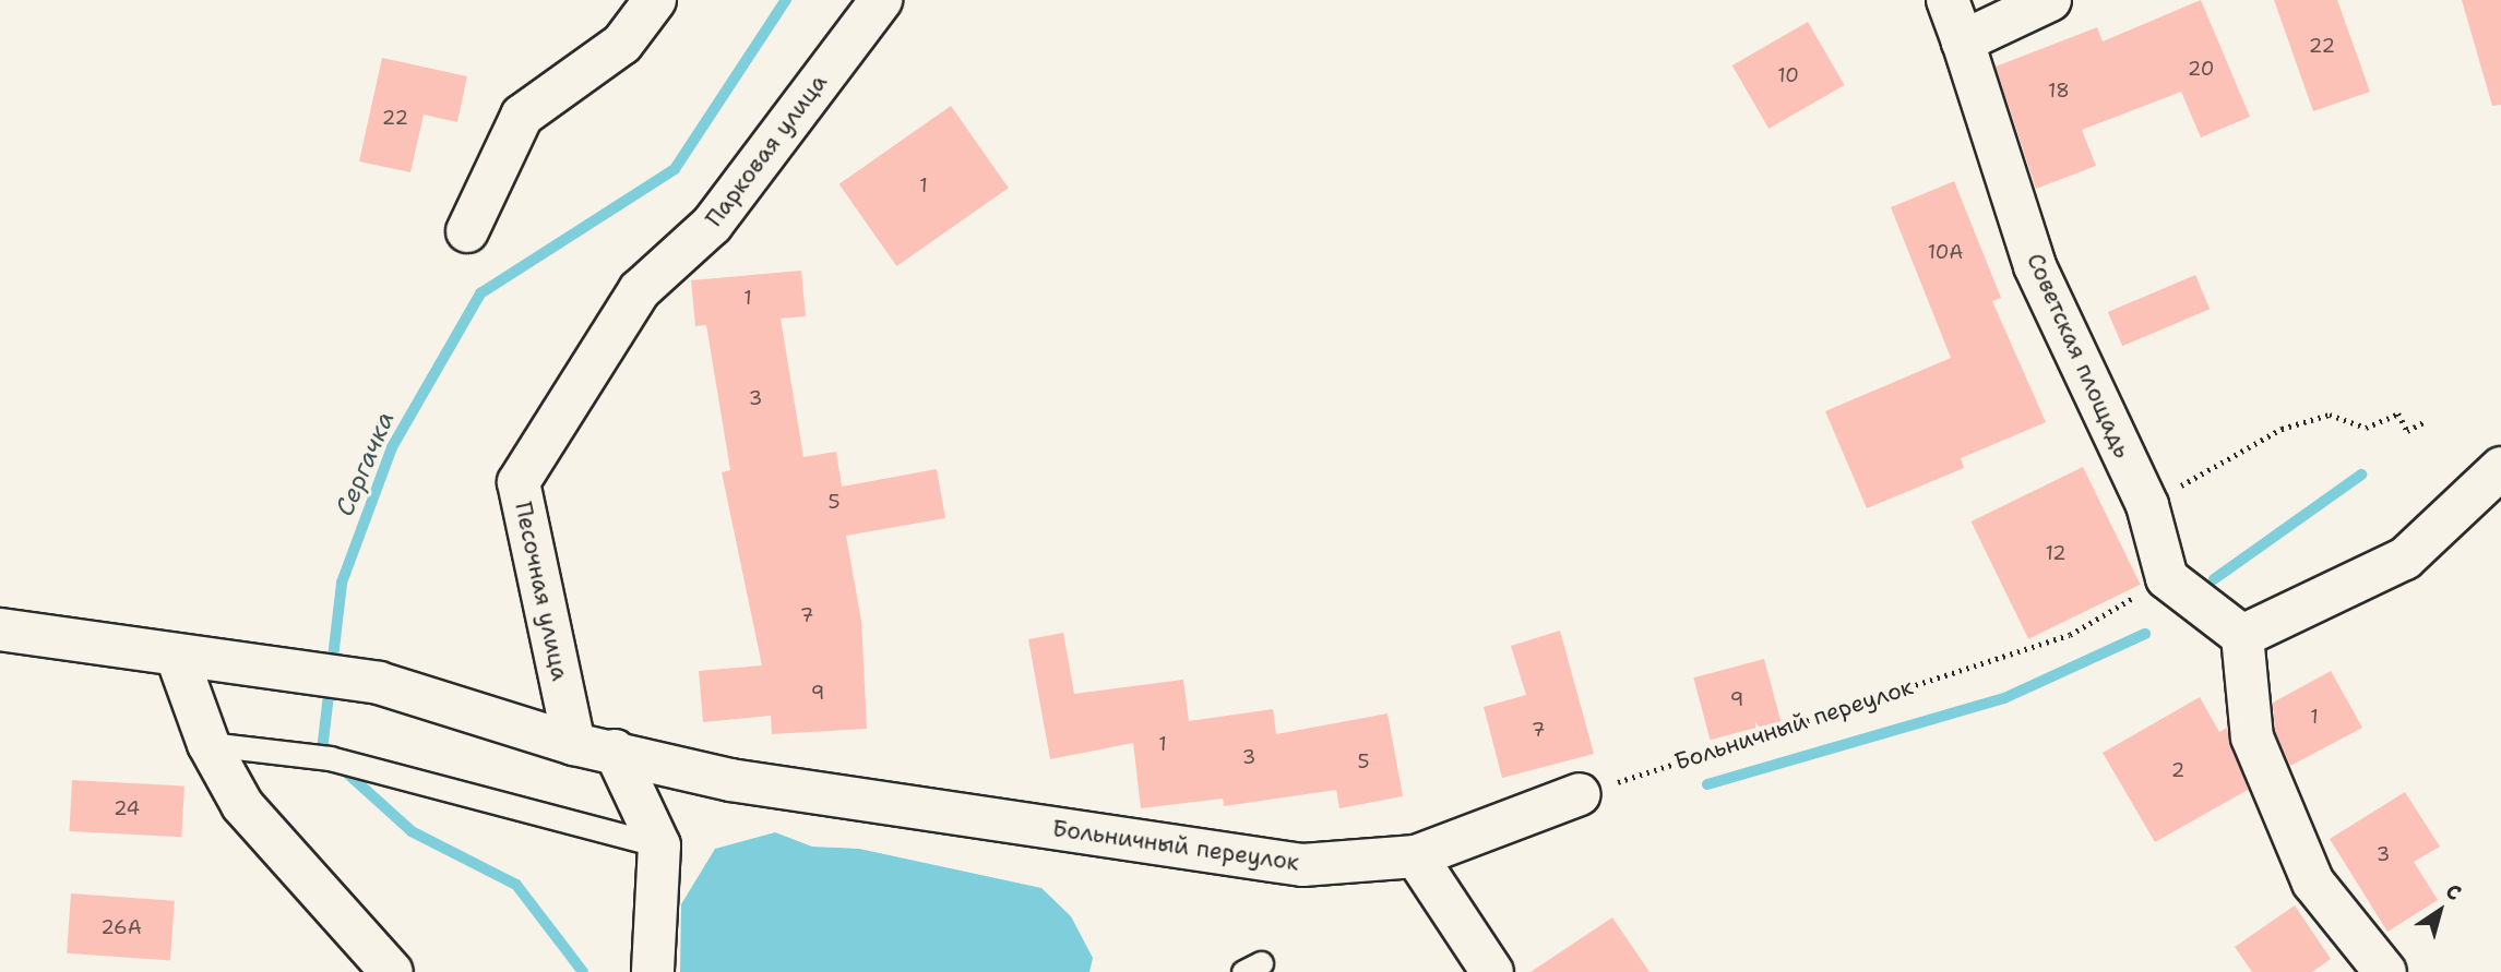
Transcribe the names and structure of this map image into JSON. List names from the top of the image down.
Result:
{
  "streets": {
    "street": [
      "Парковая улица",
      "Советская площадь",
      "Песочная улица",
      "Больничный переулок"
    ]
  },
  "crossings": [
    ["Парковая улица", "Песочная улица"],
    ["Советская площадь", "Больничный переулок"],
    ["Песочная улица", "Больничный переулок"]
  ],
  "water": ["Сергачка"],
  "house_numbers": [
    "22",
    "20",
    "10",
    "18",
    "22",
    "1",
    "10А",
    "1",
    "3",
    "5",
    "12",
    "7",
    "9",
    "9",
    "1",
    "7",
    "1",
    "3",
    "5",
    "2",
    "24",
    "3",
    "26А"
  ],
  "north": "top right"
}
